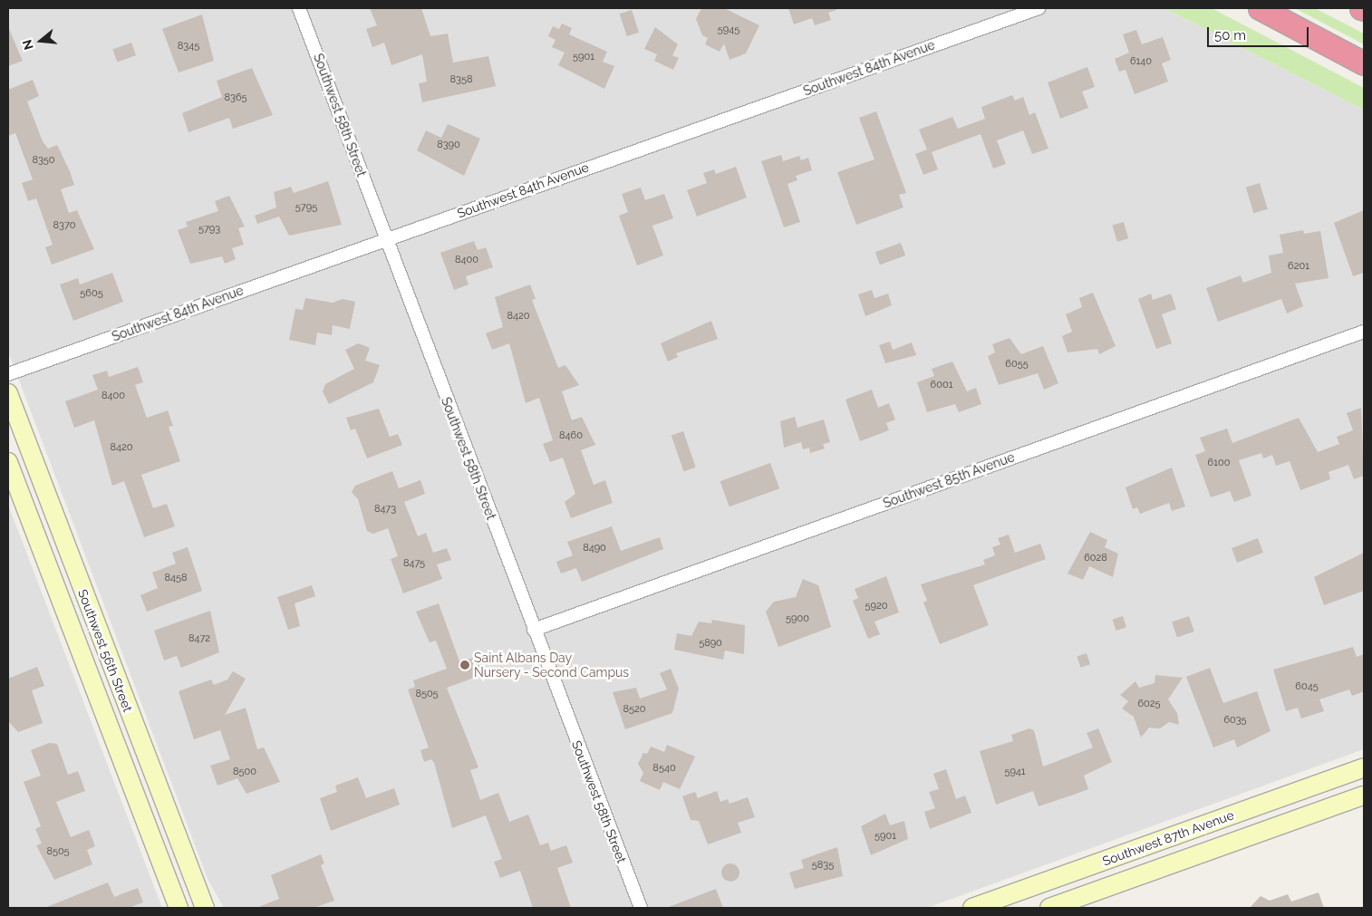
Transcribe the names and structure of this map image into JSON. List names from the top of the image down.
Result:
{
  "streets": {
    "main road": ["Southwest 56th Street", "Southwest 87th Avenue"],
    "street": ["Southwest 84th Avenue", "Southwest 58th Street", "Southwest 85th Avenue"]
  },
  "crossings": [
    ["Southwest 84th Avenue", "Southwest 58th Street"],
    ["Southwest 58th Street", "Southwest 85th Avenue"]
  ],
  "places": ["Saint Albans Day Nursery - Second Campus"],
  "house_numbers": [
    "5945",
    "8345",
    "5901",
    "6140",
    "8358",
    "8365",
    "8390",
    "8350",
    "5795",
    "8370",
    "5793",
    "8400",
    "6201",
    "5605",
    "8420",
    "6055",
    "6001",
    "8400",
    "8460",
    "8420",
    "6100",
    "8473",
    "8490",
    "6028",
    "8475",
    "8458",
    "5920",
    "5900",
    "8472",
    "5890",
    "6045",
    "8505",
    "6025",
    "8520",
    "6035",
    "8540",
    "8500",
    "5941",
    "5901",
    "8505",
    "5835"
  ],
  "scale_bar": "50 m",
  "north": "left"
}
